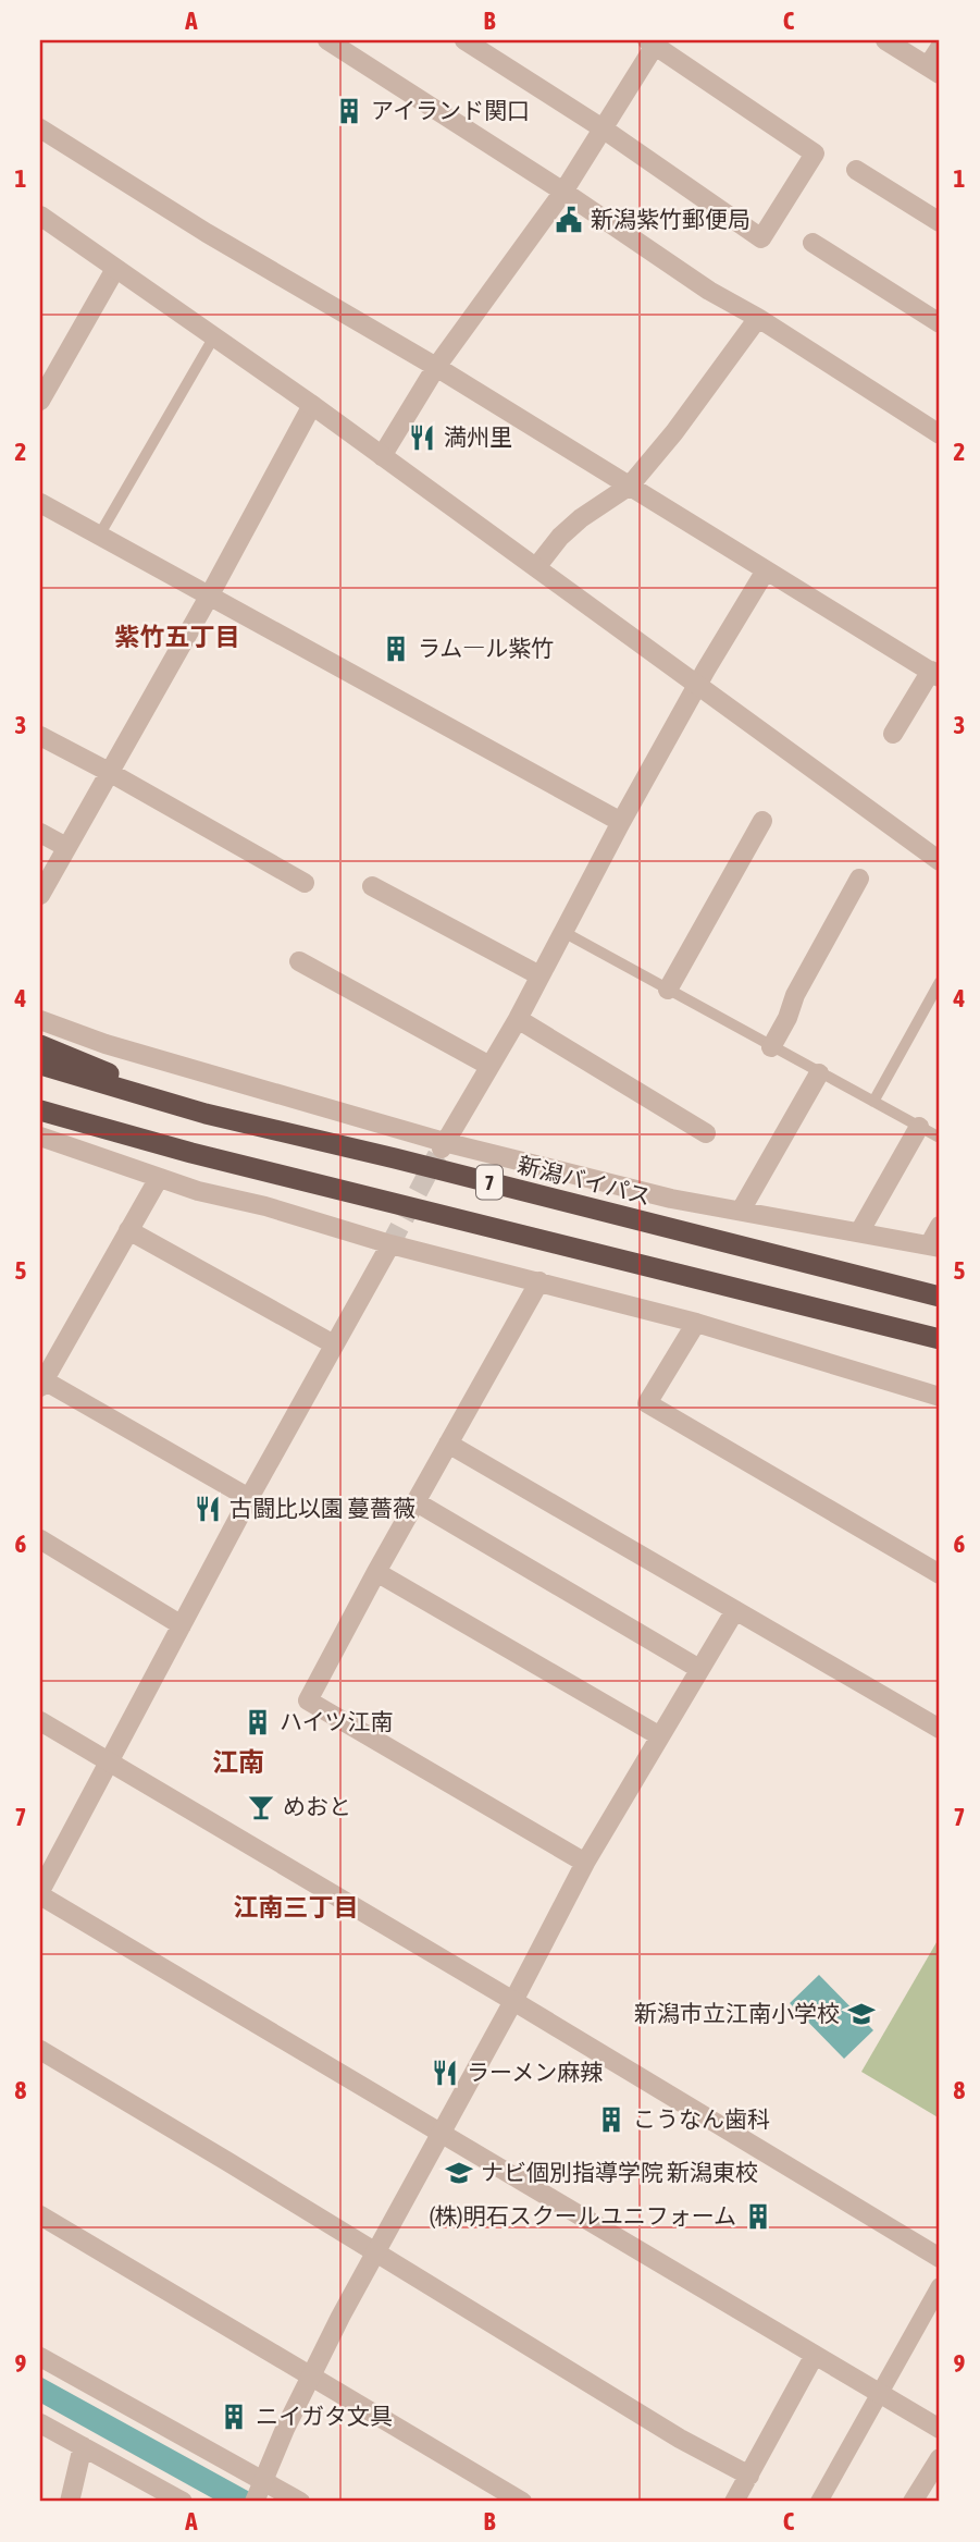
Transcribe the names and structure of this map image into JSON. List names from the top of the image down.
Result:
{
  "streets": {
    "highway": ["新潟バイパス", "7"]
  },
  "crossings": [
    ["新潟バイパス", "7"]
  ],
  "districts": ["紫竹五丁目", "江南", "江南三丁目"],
  "places": {
    "building": [
      "アイランド関口",
      "ラム―ル紫竹",
      "ハイツ江南",
      "こうなん歯科",
      "(株)明石スクールユニフォーム",
      "ニイガタ文具"
    ],
    "public building": ["新潟紫竹郵便局"],
    "restaurant": ["満州里", "古闘比以園 蔓薔薇", "ラーメン麻辣"],
    "bar": ["めおと"],
    "school or university": ["新潟市立江南小学校", "ナビ個別指導学院 新潟東校"]
  },
  "grid": {
    "columns": ["A", "B", "C"],
    "rows": [
      "1",
      "2",
      "3",
      "4",
      "5",
      "6",
      "7",
      "8",
      "9"
    ]
  }
}
